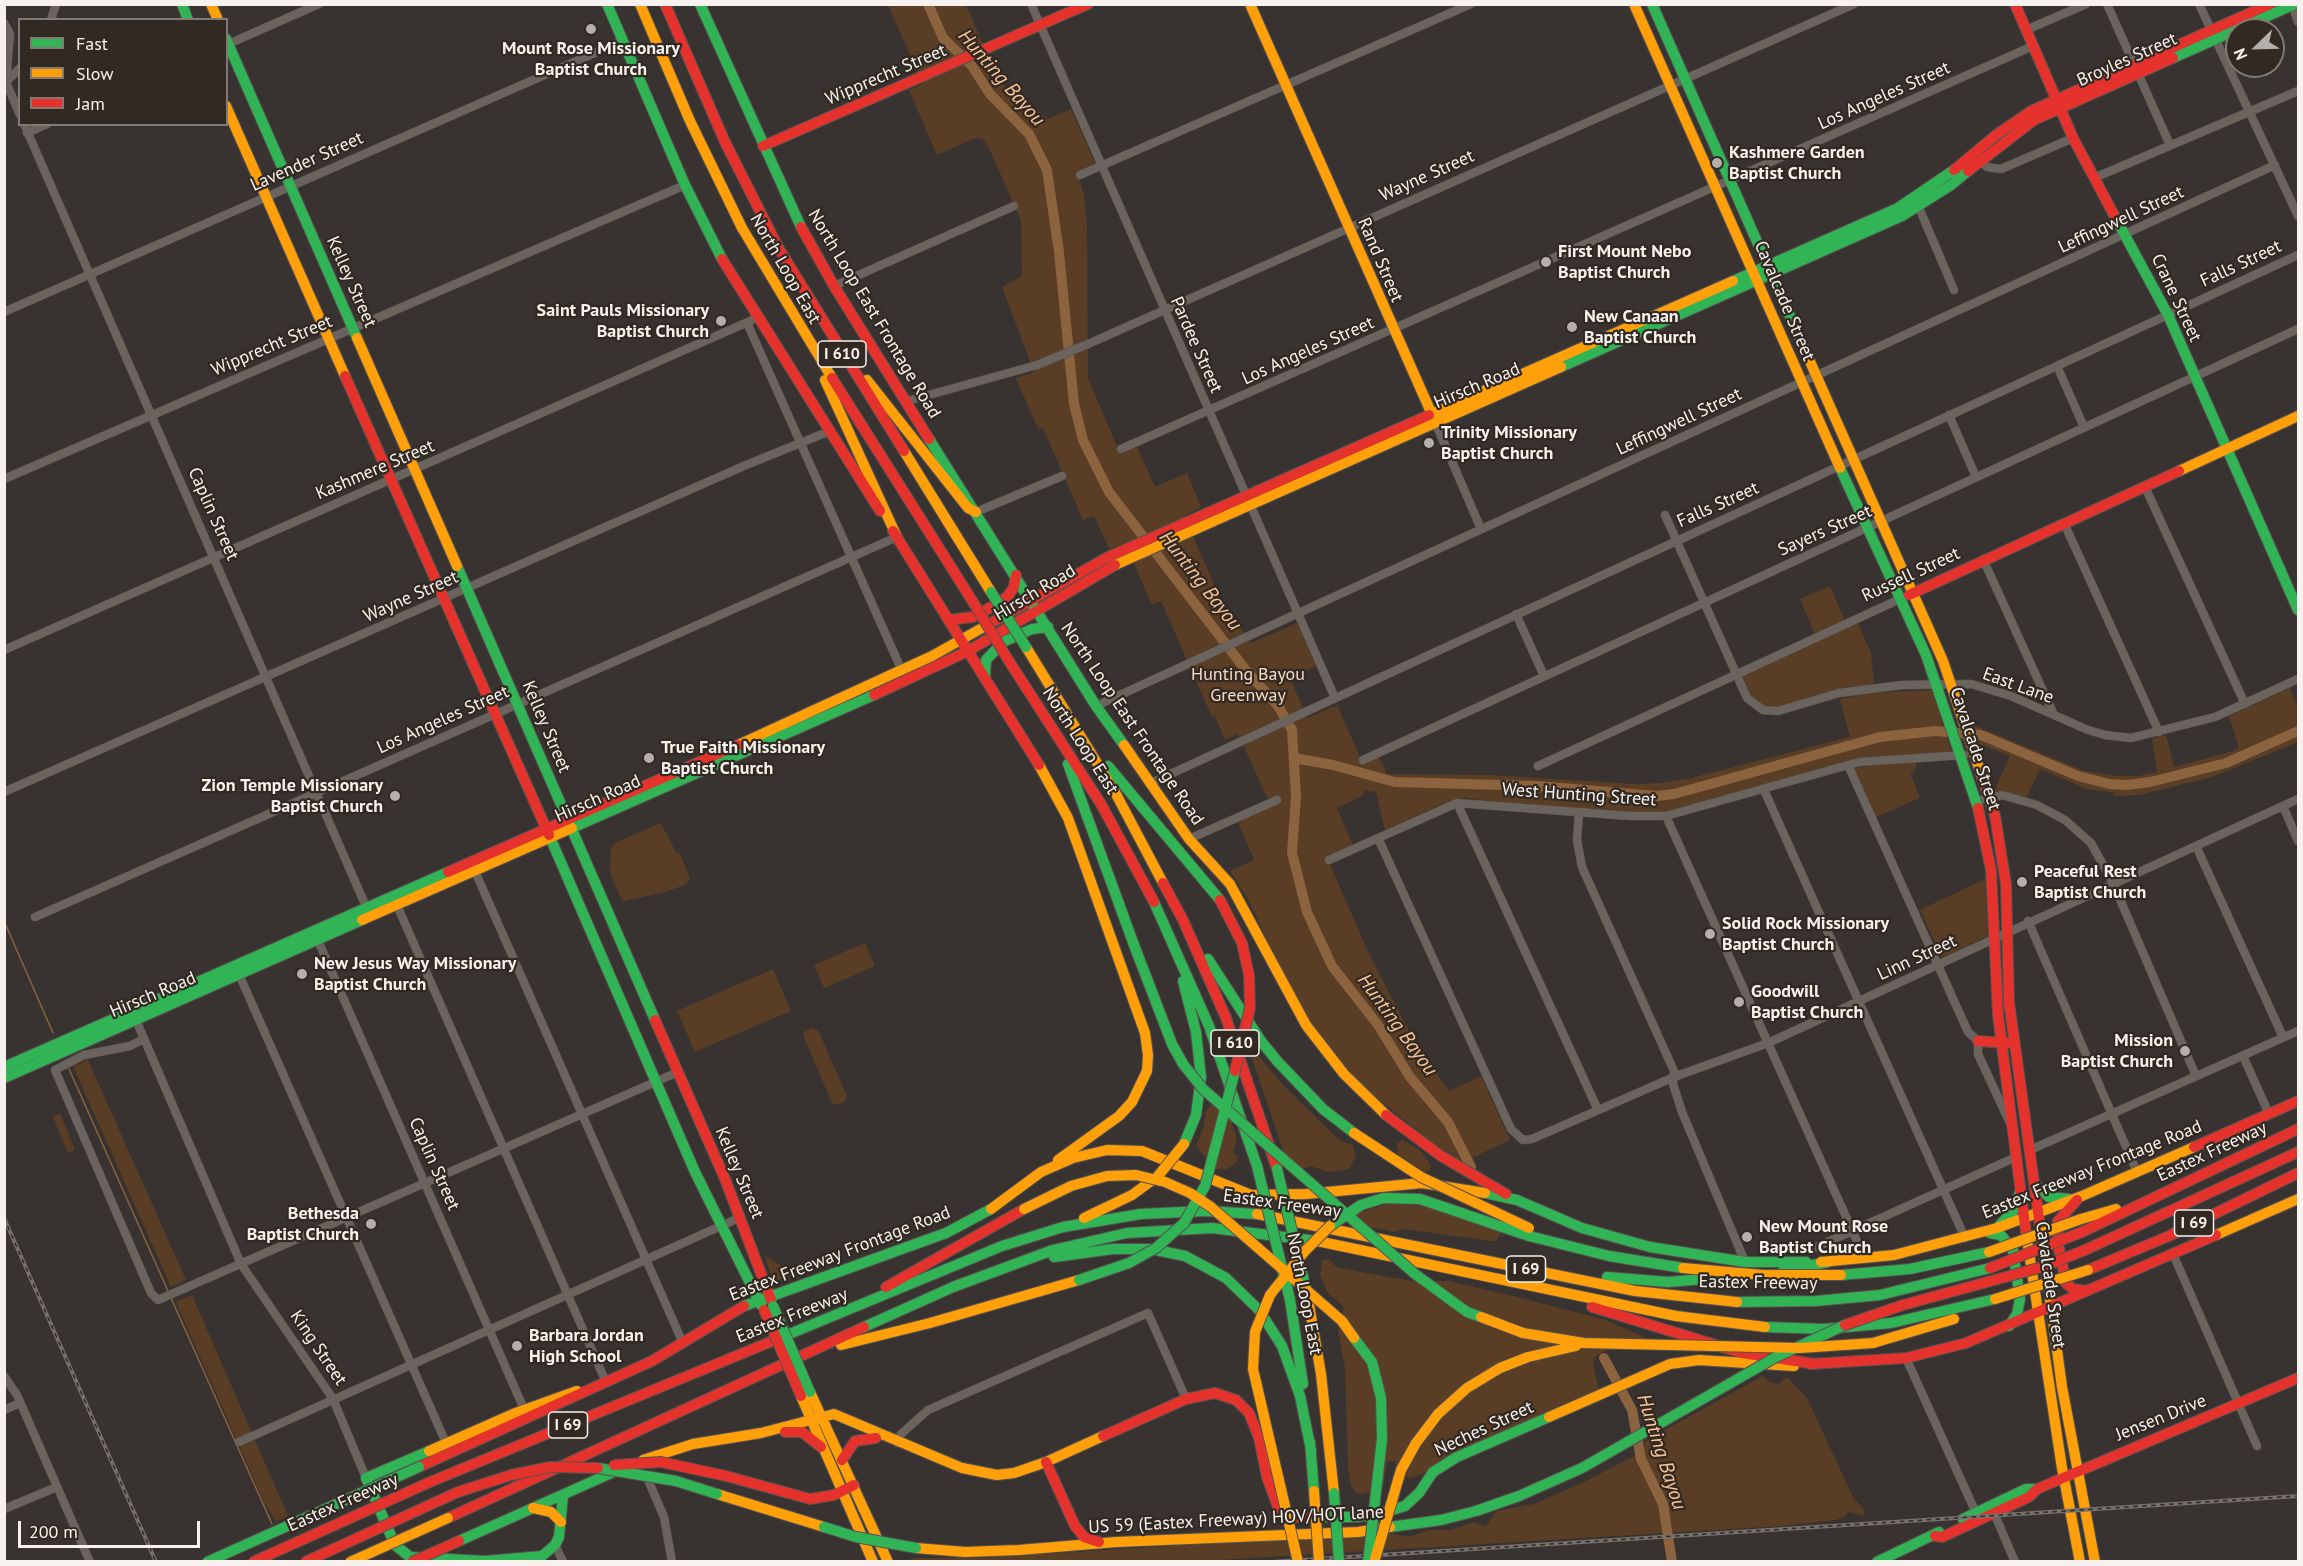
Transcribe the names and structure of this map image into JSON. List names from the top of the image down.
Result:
{
  "streets": {
    "main road": [
      "Broyles Street",
      "Wipprecht Street",
      "Rand Street",
      "North Loop East",
      "Kelley Street",
      "Crane Street",
      "Cavalcade Street",
      "North Loop East Frontage Road",
      "I 610",
      "Hirsch Road",
      "Russell Street",
      "Eastex Freeway",
      "Eastex Freeway Frontage Road",
      "I 69",
      "King Street",
      "Jensen Drive",
      "Neches Street",
      "US 59 (Eastex Freeway) HOV/HOT lane"
    ],
    "street": [
      "Los Angeles Street",
      "Lavender Street",
      "Wayne Street",
      "Leffingwell Street",
      "Falls Street",
      "Pardee Street",
      "Kashmere Street",
      "Caplin Street",
      "Sayers Street",
      "East Lane",
      "West Hunting Street",
      "Linn Street"
    ]
  },
  "crossings": [
    ["Broyles Street", "Crane Street"],
    ["Broyles Street", "Hirsch Road"],
    ["Wipprecht Street", "Kelley Street"],
    ["Wipprecht Street", "North Loop East Frontage Road"],
    ["Wipprecht Street", "Pardee Street"],
    ["Wipprecht Street", "Caplin Street"],
    ["Los Angeles Street", "Rand Street"],
    ["Los Angeles Street", "Kelley Street"],
    ["Los Angeles Street", "Crane Street"],
    ["Los Angeles Street", "Cavalcade Street"],
    ["Los Angeles Street", "Pardee Street"],
    ["Los Angeles Street", "Caplin Street"],
    ["Lavender Street", "Kelley Street"],
    ["Lavender Street", "Caplin Street"],
    ["Wayne Street", "Rand Street"],
    ["Wayne Street", "Kelley Street"],
    ["Wayne Street", "Cavalcade Street"],
    ["Wayne Street", "North Loop East Frontage Road"],
    ["Wayne Street", "Pardee Street"],
    ["Wayne Street", "Caplin Street"],
    ["Leffingwell Street", "Rand Street"],
    ["Leffingwell Street", "Crane Street"],
    ["Leffingwell Street", "Cavalcade Street"],
    ["Leffingwell Street", "North Loop East Frontage Road"],
    ["Leffingwell Street", "Pardee Street"],
    ["Rand Street", "Hirsch Road"],
    ["Falls Street", "Crane Street"],
    ["Falls Street", "Cavalcade Street"],
    ["Falls Street", "North Loop East Frontage Road"],
    ["Falls Street", "Pardee Street"],
    ["Falls Street", "East Lane"],
    ["Kelley Street", "Hirsch Road"],
    ["Kelley Street", "Kashmere Street"],
    ["Kelley Street", "Eastex Freeway Frontage Road"],
    ["Kelley Street", "Neches Street"],
    ["Crane Street", "Sayers Street"],
    ["Crane Street", "Russell Street"],
    ["Cavalcade Street", "Hirsch Road"],
    ["Cavalcade Street", "Sayers Street"],
    ["Cavalcade Street", "Russell Street"],
    ["Cavalcade Street", "East Lane"],
    ["Cavalcade Street", "West Hunting Street"],
    ["Cavalcade Street", "Linn Street"],
    ["Cavalcade Street", "Eastex Freeway Frontage Road"],
    ["Cavalcade Street", "Jensen Drive"],
    ["North Loop East Frontage Road", "Hirsch Road"],
    ["North Loop East Frontage Road", "Eastex Freeway Frontage Road"],
    ["Pardee Street", "Hirsch Road"],
    ["Hirsch Road", "Caplin Street"],
    ["Hirsch Road", "King Street"],
    ["Kashmere Street", "Caplin Street"],
    ["Sayers Street", "East Lane"],
    ["Russell Street", "East Lane"],
    ["West Hunting Street", "Linn Street"]
  ],
  "water": ["Hunting Bayou"],
  "parks": ["Hunting Bayou Greenway"],
  "places": [
    "Mount Rose Missionary Baptist Church",
    "Kashmere Garden Baptist Church",
    "First Mount Nebo Baptist Church",
    "Saint Pauls Missionary Baptist Church",
    "New Canaan Baptist Church",
    "Trinity Missionary Baptist Church",
    "True Faith Missionary Baptist Church",
    "Zion Temple Missionary Baptist Church",
    "Peaceful Rest Baptist Church",
    "Solid Rock Missionary Baptist Church",
    "New Jesus Way Missionary Baptist Church",
    "Goodwill Baptist Church",
    "Mission Baptist Church",
    "Bethesda Baptist Church",
    "New Mount Rose Baptist Church",
    "Barbara Jordan High School"
  ],
  "legend": ["Fast", "Slow", "Jam"],
  "scale_bar": "200 m",
  "north": "bottom left"
}
